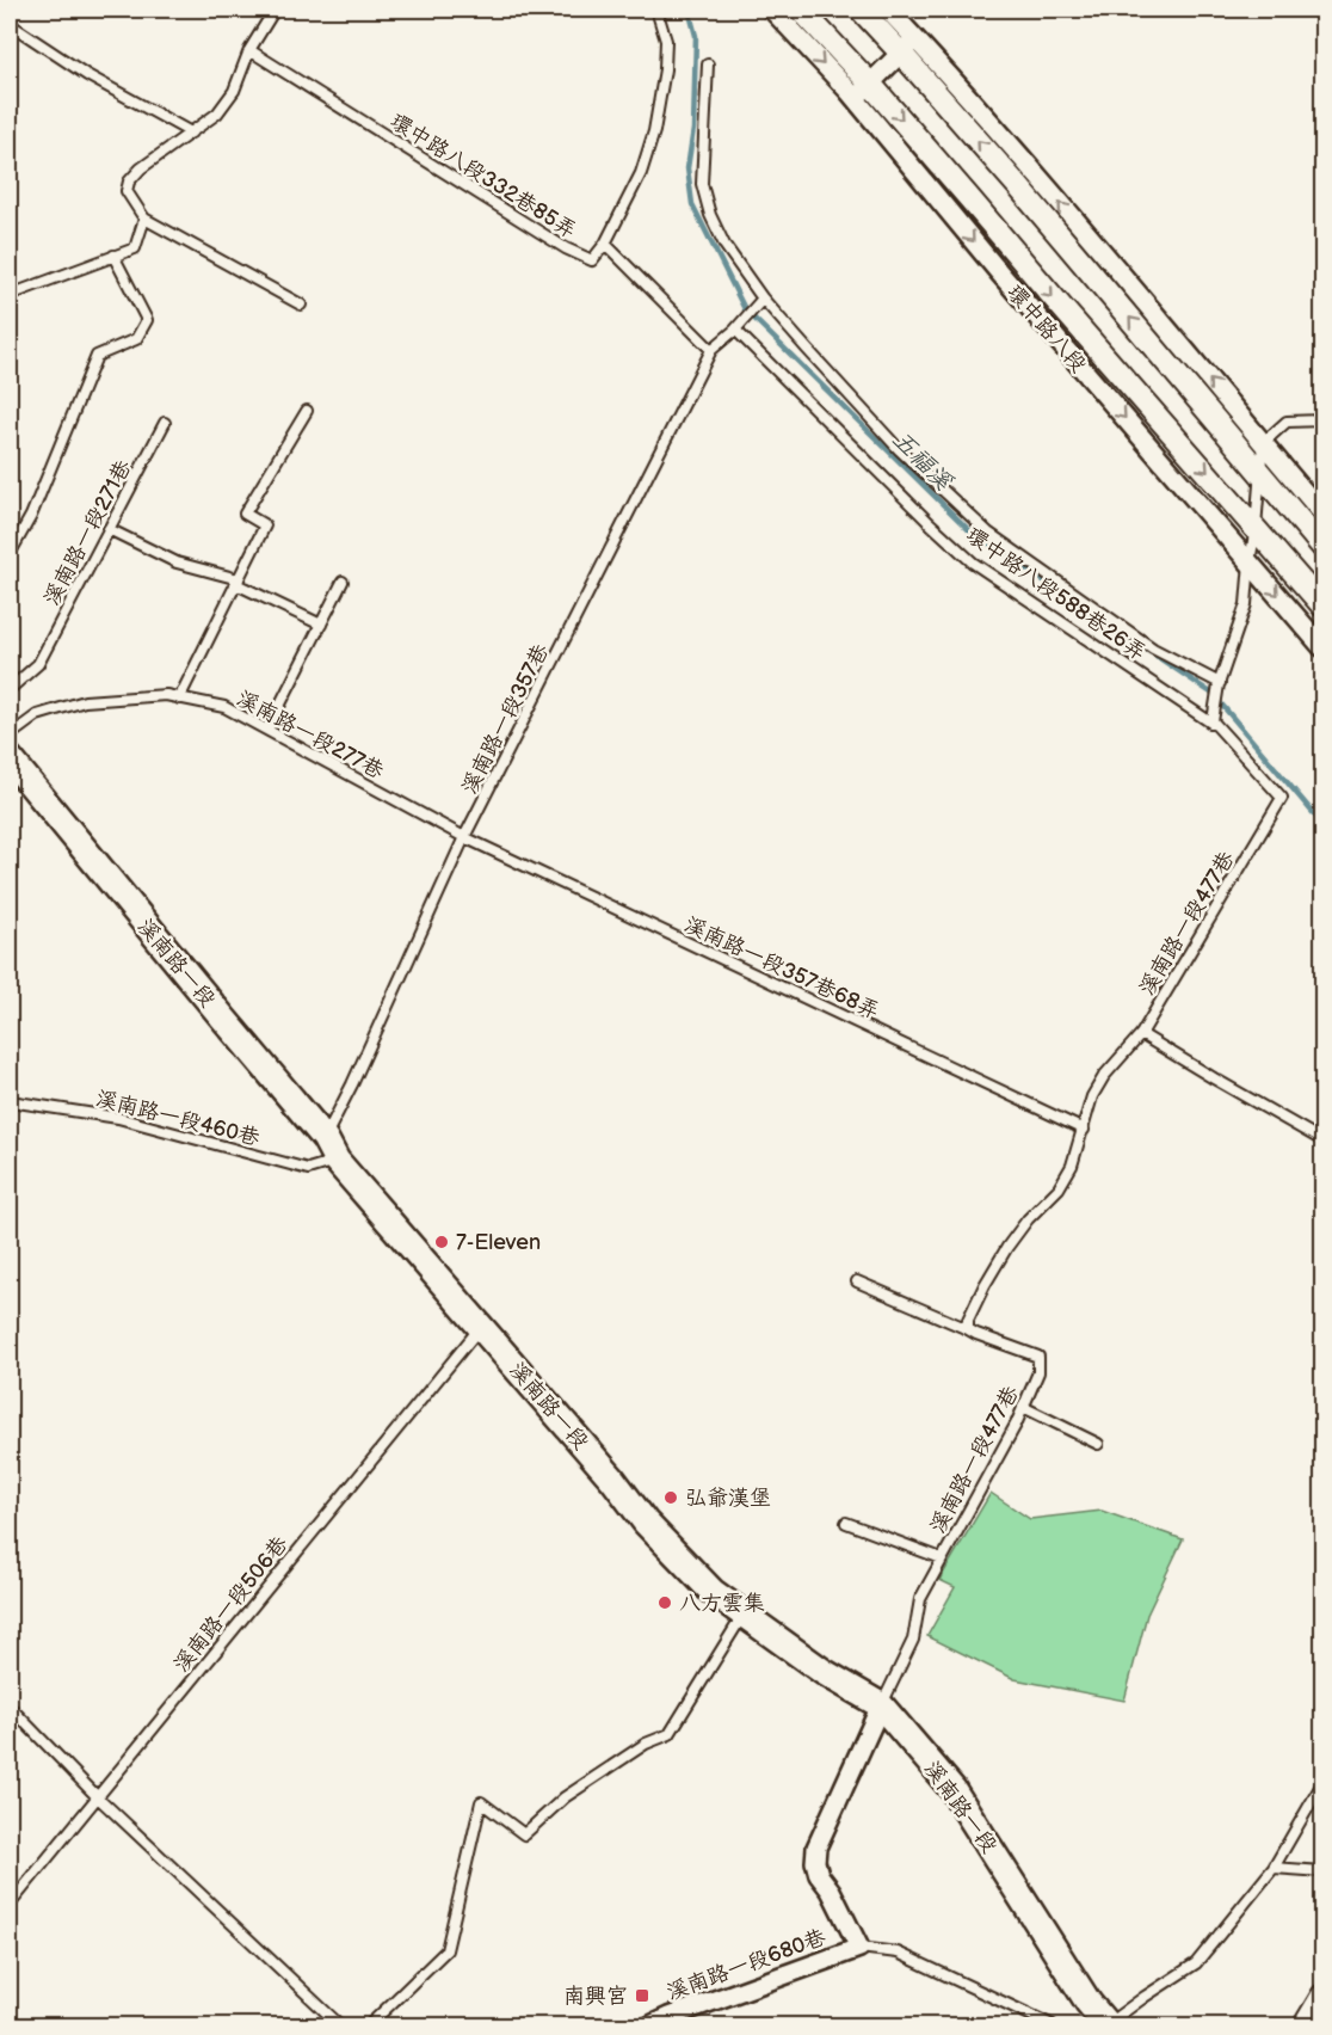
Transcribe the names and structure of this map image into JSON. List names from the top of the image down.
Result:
{
  "streets": {
    "main road": ["溪南路一段"],
    "street": ["環中路八段", "溪南路一段680巷"],
    "lane": [
      "環中路八段332巷85弄",
      "溪南路一段271巷",
      "環中路八段588巷26弄",
      "溪南路一段357巷",
      "溪南路一段277巷",
      "溪南路一段477巷",
      "溪南路一段357巷68弄",
      "溪南路一段460巷",
      "溪南路一段506巷"
    ]
  },
  "crossings": [
    ["環中路八段588巷26弄", "溪南路一段357巷"],
    ["環中路八段588巷26弄", "溪南路一段477巷"],
    ["溪南路一段357巷", "溪南路一段277巷"],
    ["溪南路一段357巷", "溪南路一段"],
    ["溪南路一段357巷", "溪南路一段357巷68弄"],
    ["溪南路一段277巷", "溪南路一段357巷68弄"],
    ["溪南路一段477巷", "溪南路一段"],
    ["溪南路一段477巷", "溪南路一段357巷68弄"],
    ["溪南路一段477巷", "溪南路一段680巷"],
    ["溪南路一段", "溪南路一段460巷"],
    ["溪南路一段", "溪南路一段506巷"],
    ["溪南路一段", "溪南路一段680巷"]
  ],
  "water": ["五福溪"],
  "places": {
    "other": ["7-Eleven", "弘爺漢堡", "八方雲集"],
    "transit": ["南興宮"]
  }
}
